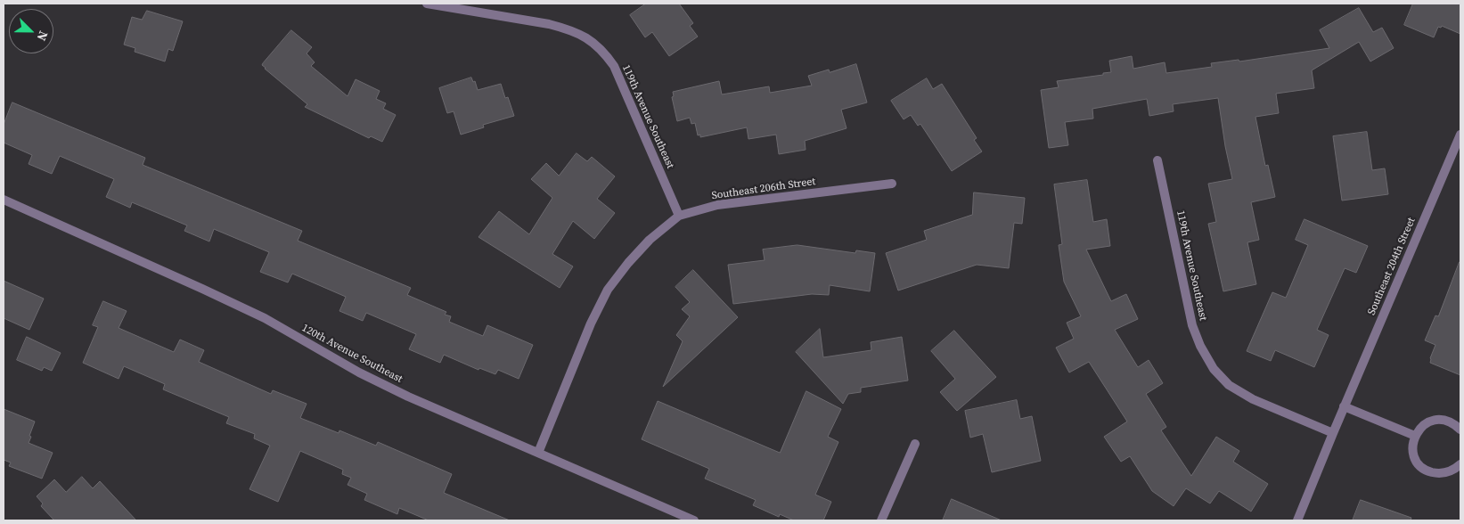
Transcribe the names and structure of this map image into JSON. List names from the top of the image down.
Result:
{
  "streets": {
    "street": [
      "119th Avenue Southeast",
      "Southeast 206th Street",
      "Southeast 204th Street",
      "120th Avenue Southeast"
    ]
  },
  "crossings": [
    ["119th Avenue Southeast", "Southeast 206th Street"],
    ["119th Avenue Southeast", "Southeast 204th Street"],
    ["Southeast 206th Street", "120th Avenue Southeast"]
  ],
  "north": "bottom right"
}
